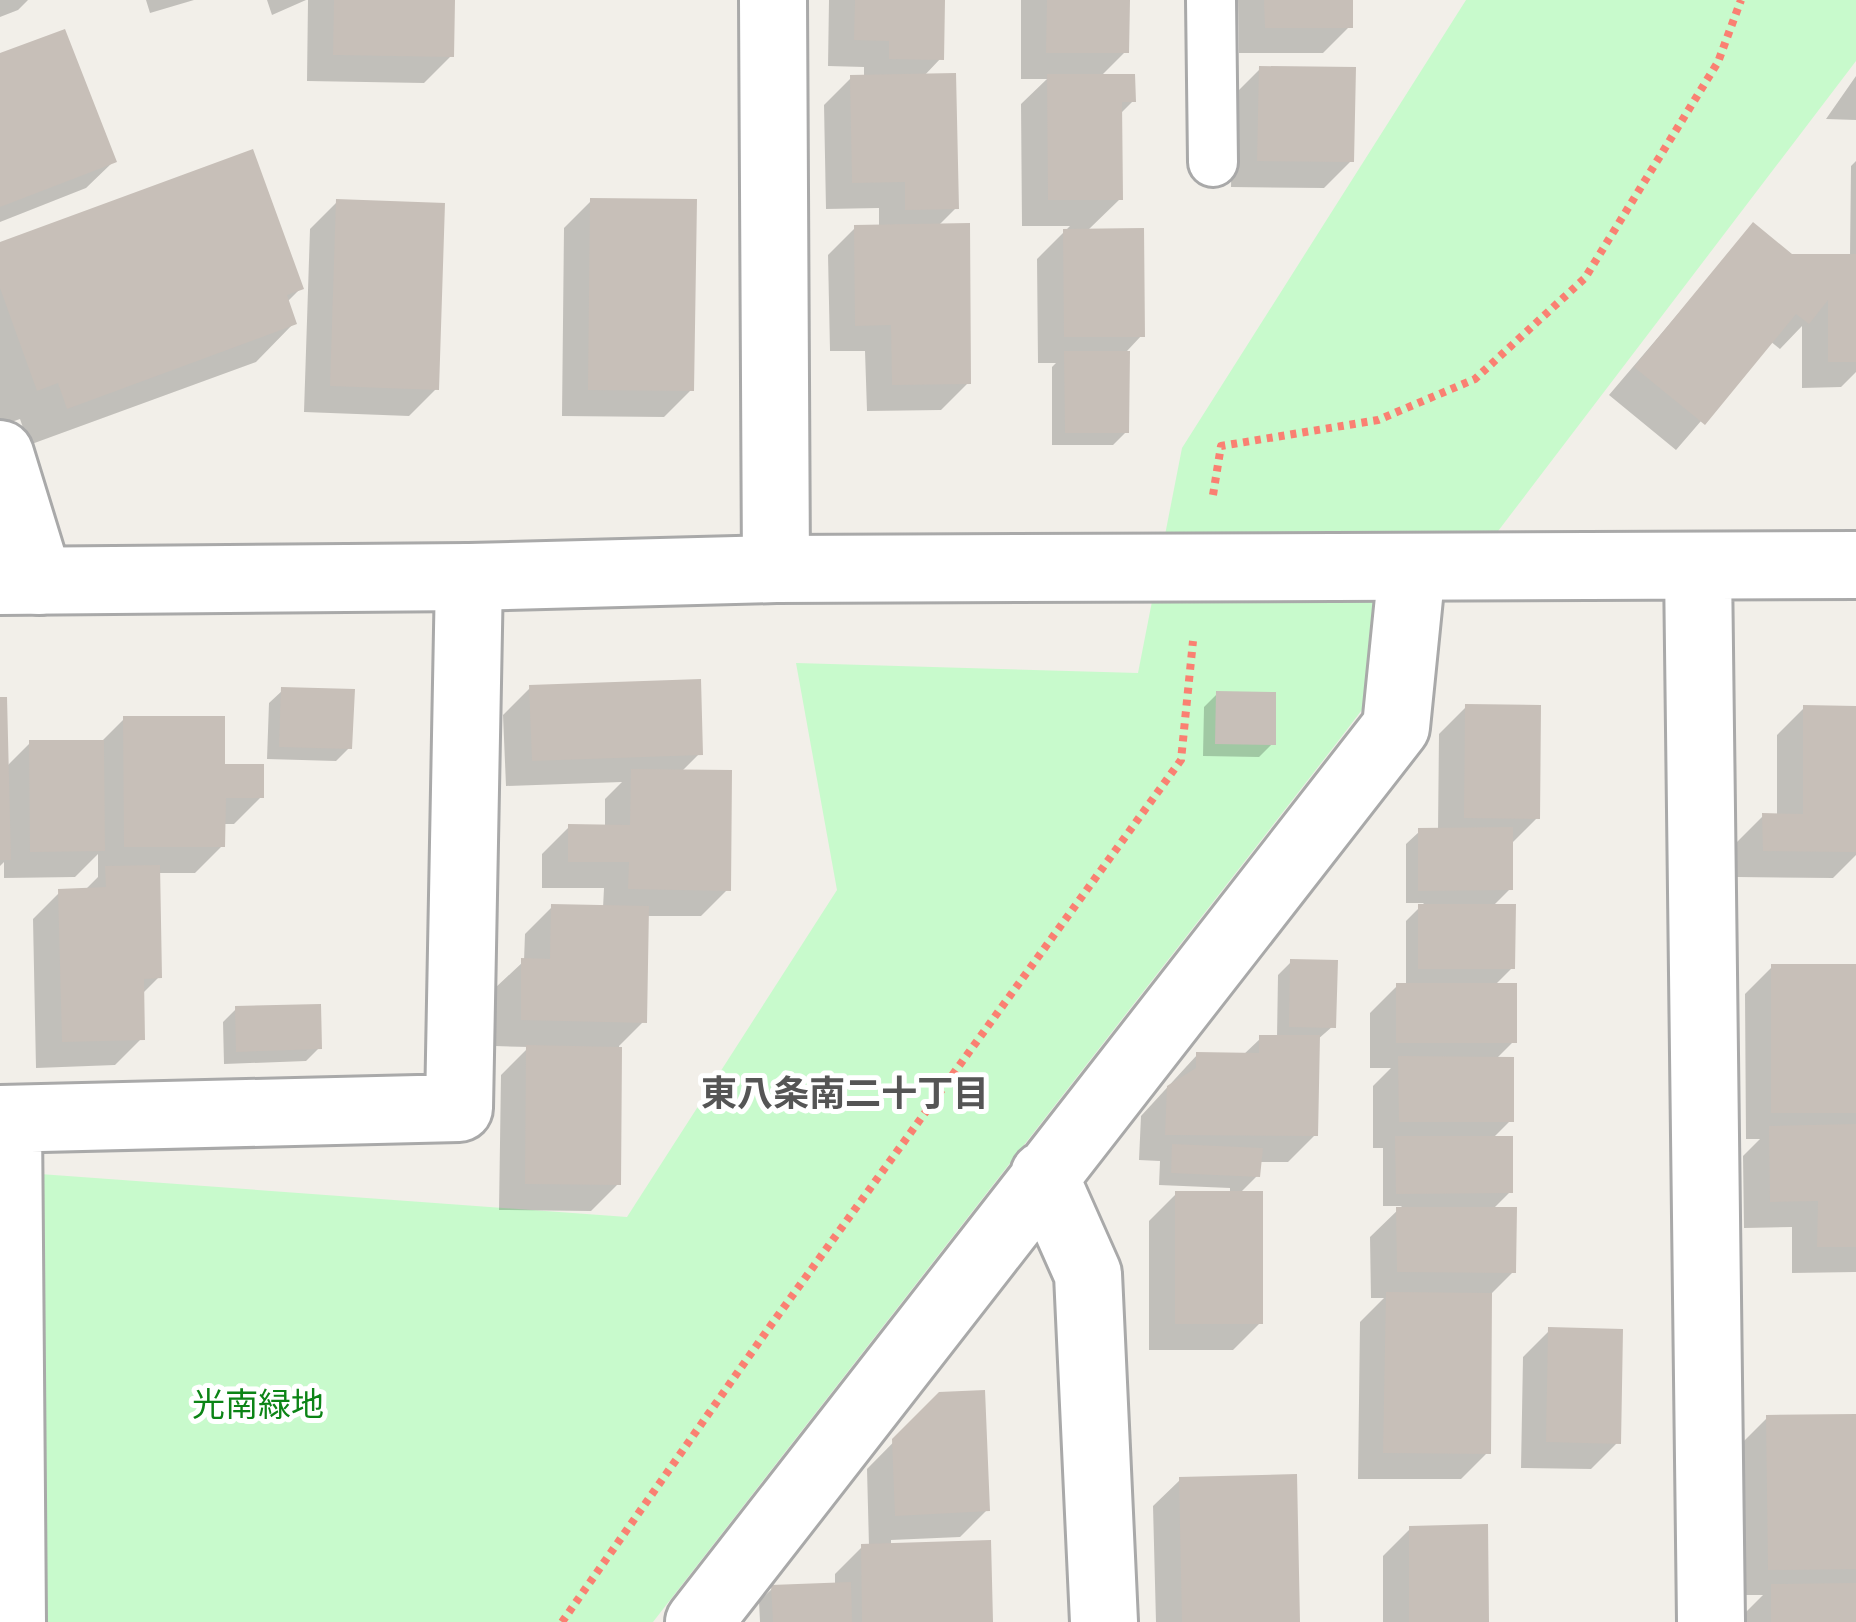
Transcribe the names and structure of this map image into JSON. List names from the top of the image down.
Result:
{
  "districts": ["東八条南二十丁目"],
  "parks": ["光南緑地"]
}
